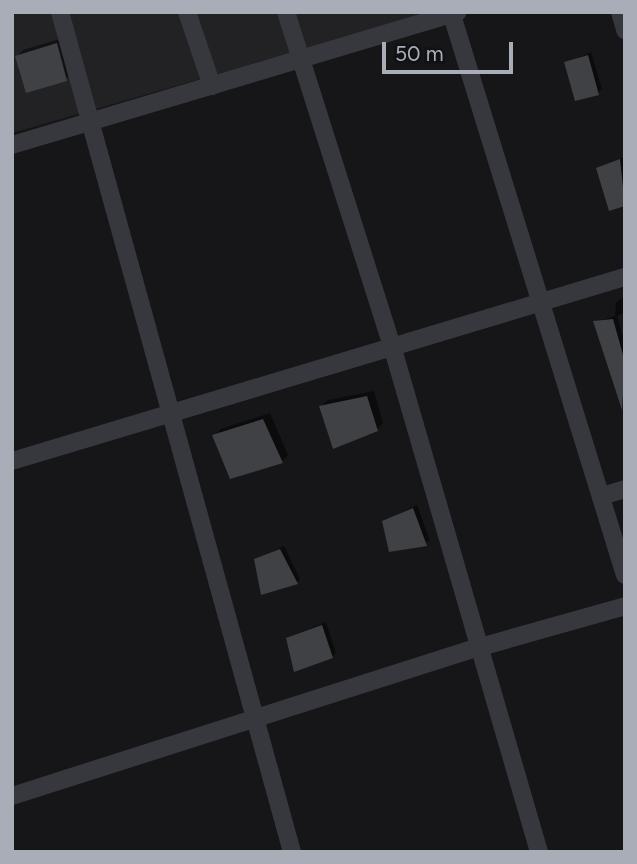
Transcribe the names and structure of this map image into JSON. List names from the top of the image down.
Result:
{
  "scale_bar": "50 m"
}
